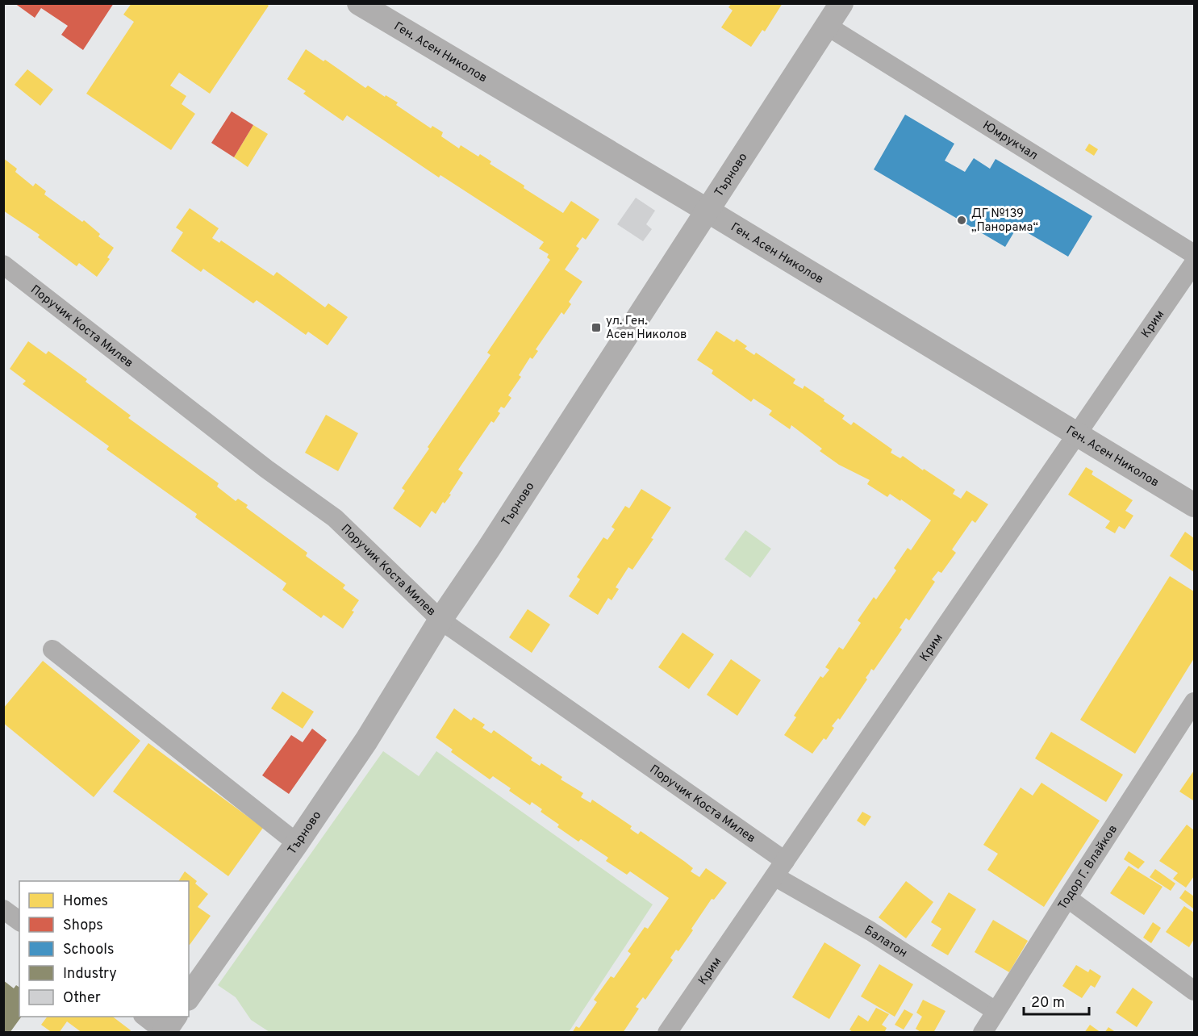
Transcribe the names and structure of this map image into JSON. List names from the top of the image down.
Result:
{
  "streets": {
    "street": [
      "Ген. Асен Николов",
      "Юмрукчал",
      "Търново",
      "Крим",
      "Поручик Коста Милев",
      "Тодор Г. Влайков",
      "Балатон"
    ]
  },
  "crossings": [
    ["Ген. Асен Николов", "Търново"],
    ["Ген. Асен Николов", "Крим"],
    ["Юмрукчал", "Търново"],
    ["Търново", "Поручик Коста Милев"],
    ["Крим", "Поручик Коста Милев"],
    ["Крим", "Балатон"],
    ["Поручик Коста Милев", "Балатон"],
    ["Тодор Г. Влайков", "Балатон"]
  ],
  "places": {
    "other": ["ДГ №139 „Панорама“"],
    "transit": ["ул. Ген. Асен Николов"]
  },
  "legend": [
    "Homes",
    "Shops",
    "Schools",
    "Industry",
    "Other"
  ],
  "scale_bar": "20 m"
}
